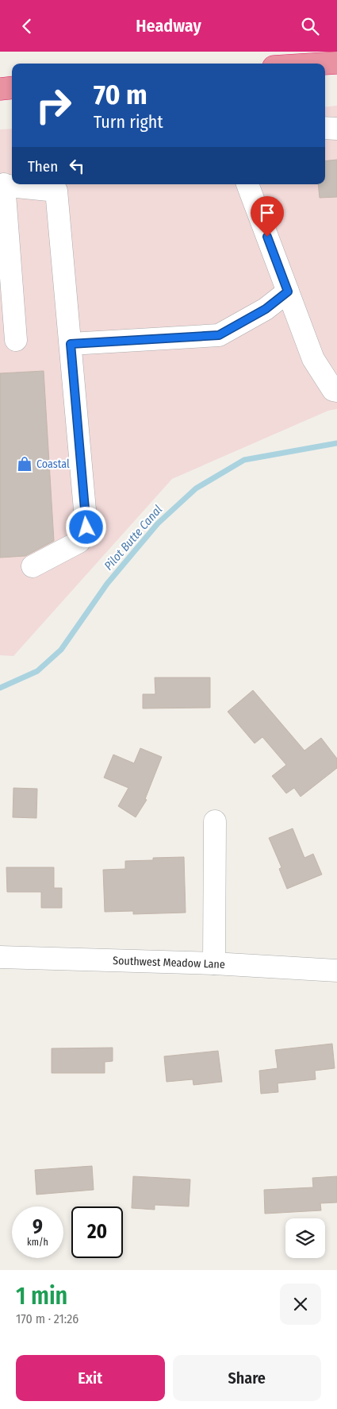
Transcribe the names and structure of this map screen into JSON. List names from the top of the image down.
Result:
{
  "streets": {
    "street": ["Southwest Meadow Lane"]
  },
  "water": ["Pilot Butte Canal"],
  "places": {
    "shop": ["Coastal"]
  },
  "page": {
    "header": "Headway",
    "turn": ["70 m", "Turn right"],
    "then": "Then",
    "speed": "9 km/h",
    "limit": "20",
    "heading": ["1 min", "170 m · 21:26"],
    "buttons": ["Exit", "Share"]
  }
}
